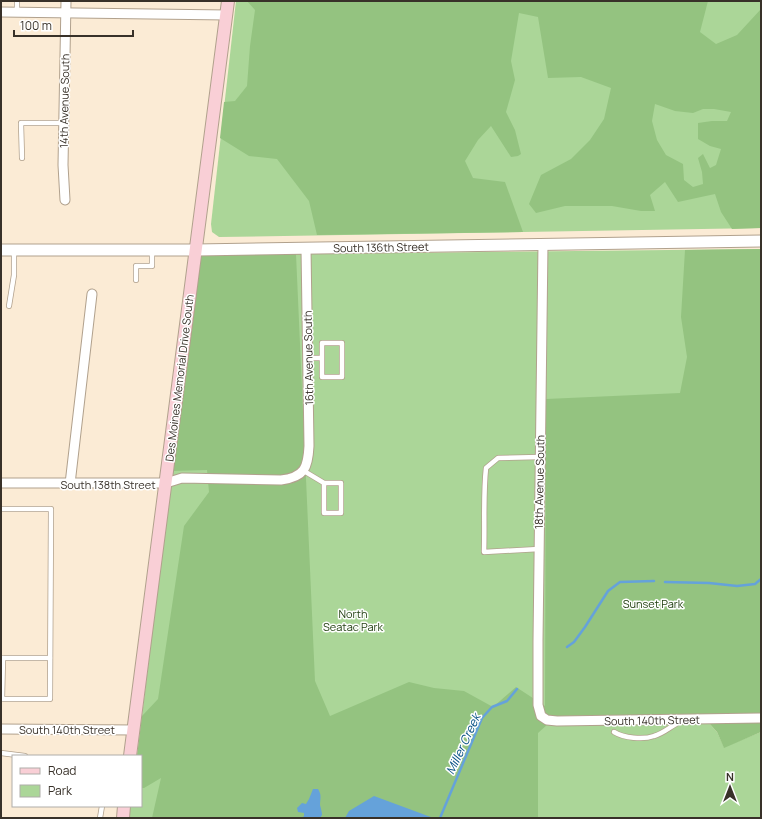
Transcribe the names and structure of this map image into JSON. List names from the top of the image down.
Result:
{
  "streets": {
    "main road": ["Des Moines Memorial Drive South"],
    "street": [
      "14th Avenue South",
      "South 136th Street",
      "16th Avenue South",
      "18th Avenue South",
      "South 138th Street",
      "South 140th Street"
    ]
  },
  "crossings": [
    ["South 136th Street", "16th Avenue South"],
    ["South 136th Street", "Des Moines Memorial Drive South"],
    ["South 136th Street", "18th Avenue South"],
    ["16th Avenue South", "South 138th Street"],
    ["Des Moines Memorial Drive South", "South 138th Street"],
    ["Des Moines Memorial Drive South", "South 140th Street"],
    ["18th Avenue South", "South 140th Street"]
  ],
  "water": ["Miller Creek"],
  "parks": ["Sunset Park", "North Seatac Park"],
  "legend": ["Road", "Park"],
  "scale_bar": "100 m",
  "north": "top"
}
